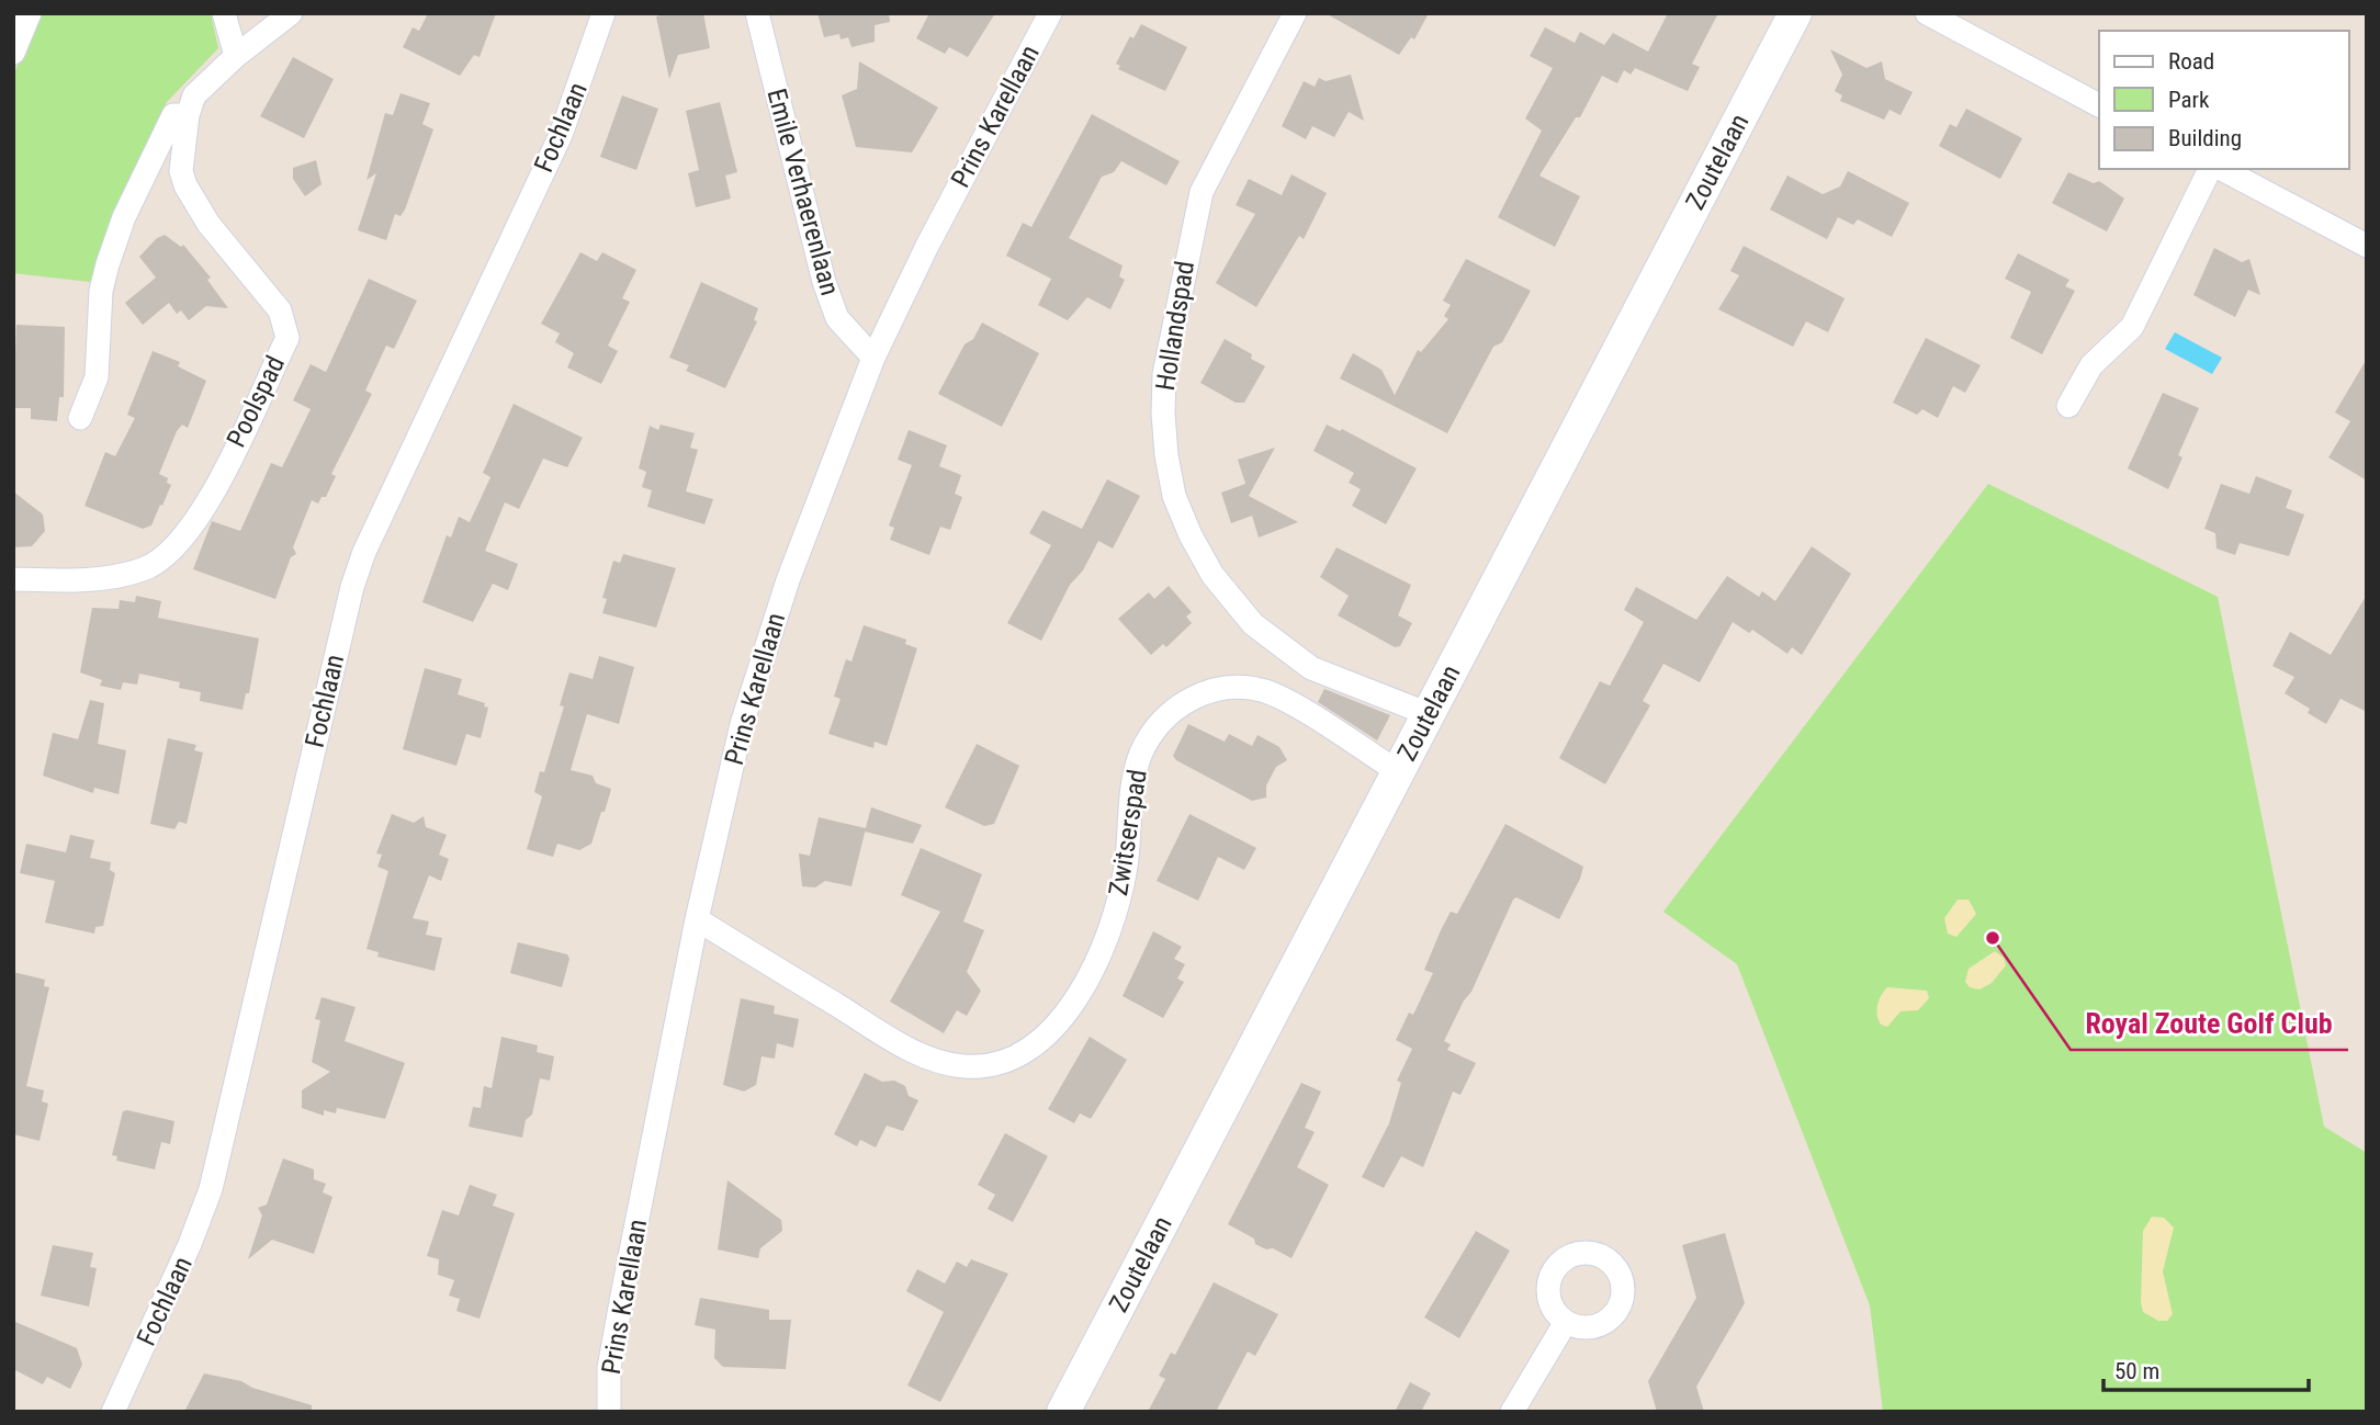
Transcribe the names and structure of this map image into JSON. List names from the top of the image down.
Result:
{
  "streets": {
    "street": [
      "Prins Karellaan",
      "Fochlaan",
      "Zoutelaan",
      "Emile Verhaerenlaan",
      "Hollandspad",
      "Poolspad",
      "Zwitserspad"
    ]
  },
  "crossings": [
    ["Prins Karellaan", "Emile Verhaerenlaan"],
    ["Prins Karellaan", "Zwitserspad"],
    ["Zoutelaan", "Hollandspad"],
    ["Zoutelaan", "Zwitserspad"]
  ],
  "places": ["Royal Zoute Golf Club"],
  "legend": ["Road", "Park", "Building"],
  "scale_bar": "50 m"
}
